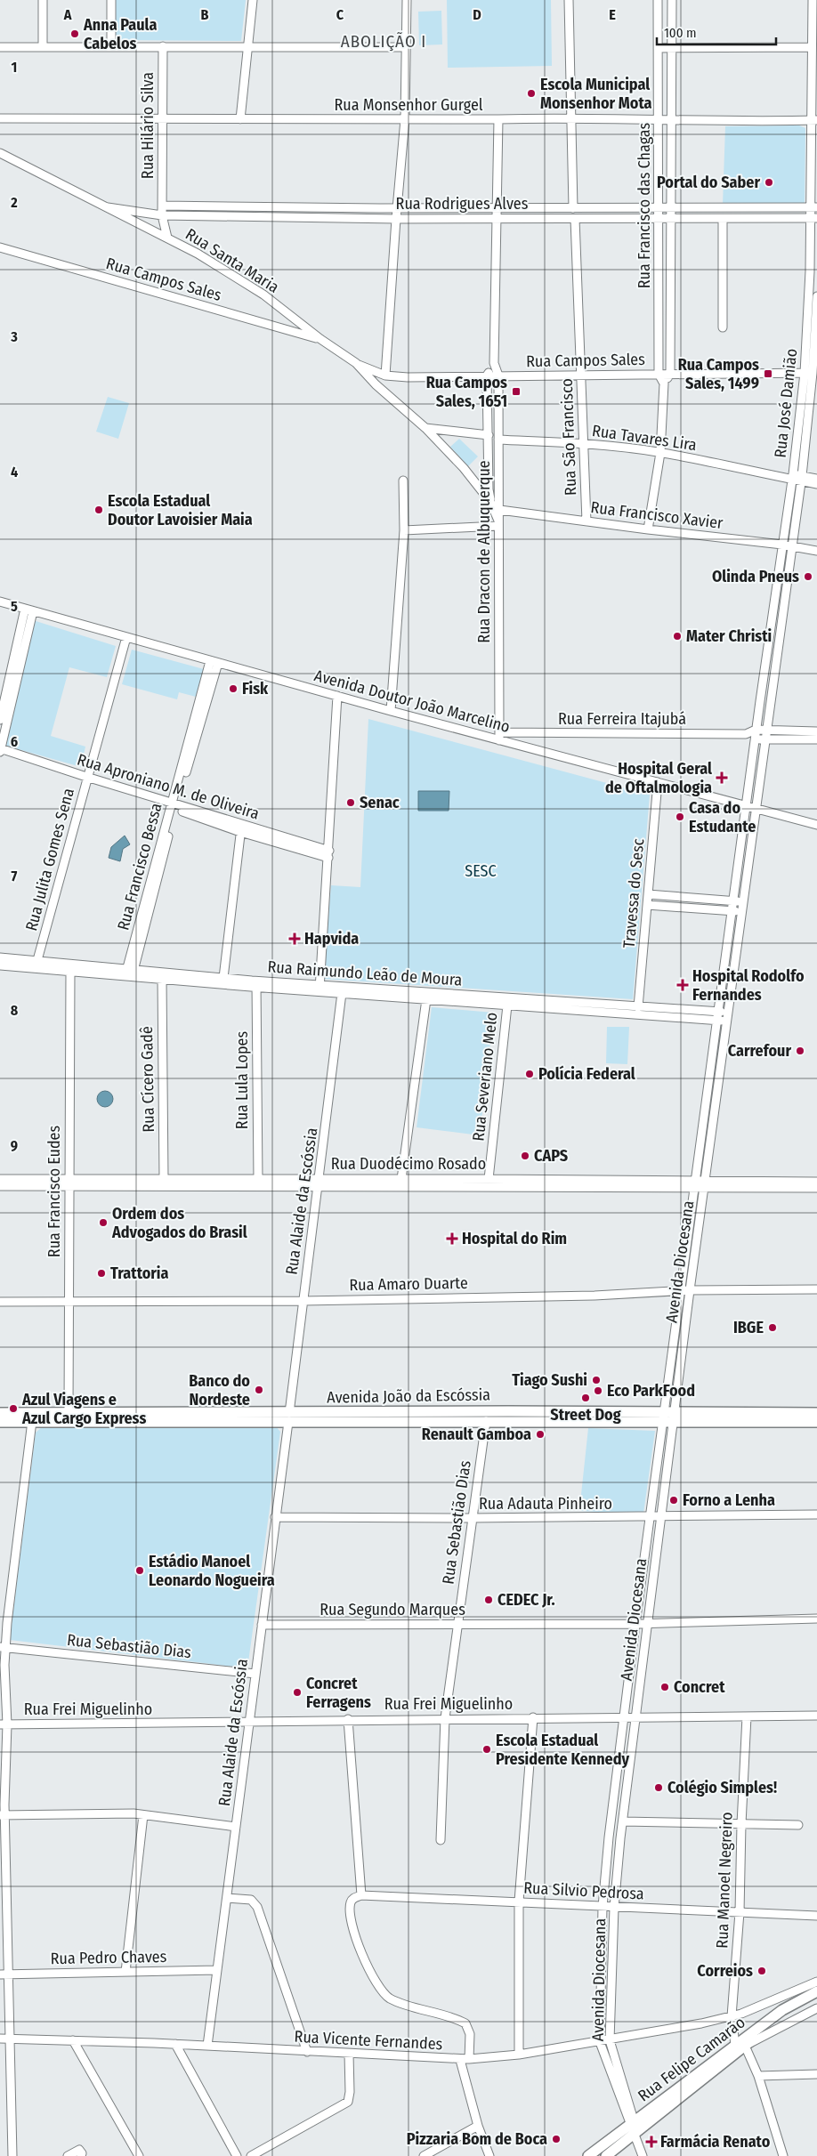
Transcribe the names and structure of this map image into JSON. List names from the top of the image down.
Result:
{
  "streets": {
    "main road": ["Avenida João da Escóssia", "Rua Felipe Camarão"],
    "street": [
      "Rua Monsenhor Gurgel",
      "Rua Hilário Silva",
      "Rua Rodrigues Alves",
      "Rua Francisco das Chagas",
      "Rua Santa Maria",
      "Rua Campos Sales",
      "Rua José Damião",
      "Rua São Francisco",
      "Rua Tavares Lira",
      "Rua Francisco Xavier",
      "Rua Dracon de Albuquerque",
      "Avenida Doutor João Marcelino",
      "Rua Ferreira Itajubá",
      "Rua Aproniano M. de Oliveira",
      "Rua Julita Gomes Sena",
      "Rua Francisco Bessa",
      "Travessa do Sesc",
      "Rua Raimundo Leão de Moura",
      "Rua Severiano Melo",
      "Rua Cícero Gadê",
      "Rua Lula Lopes",
      "Rua Duodécimo Rosado",
      "Rua Francisco Eudes",
      "Rua Alaide da Escóssia",
      "Avenida Diocesana",
      "Rua Amaro Duarte",
      "Rua Adauta Pinheiro",
      "Rua Sebastião Dias",
      "Rua Segundo Marques",
      "Rua Frei Miguelinho",
      "Rua Manoel Negreiro",
      "Rua Silvio Pedrosa",
      "Rua Pedro Chaves",
      "Rua Vicente Fernandes"
    ]
  },
  "crossings": [
    ["Rua Monsenhor Gurgel", "Rua Hilário Silva"],
    ["Rua Monsenhor Gurgel", "Rua Francisco das Chagas"],
    ["Rua Monsenhor Gurgel", "Rua José Damião"],
    ["Rua Monsenhor Gurgel", "Rua Dracon de Albuquerque"],
    ["Rua Hilário Silva", "Rua Rodrigues Alves"],
    ["Rua Hilário Silva", "Rua Santa Maria"],
    ["Rua Rodrigues Alves", "Rua Francisco das Chagas"],
    ["Rua Rodrigues Alves", "Rua Santa Maria"],
    ["Rua Rodrigues Alves", "Rua José Damião"],
    ["Rua Rodrigues Alves", "Rua São Francisco"],
    ["Rua Rodrigues Alves", "Rua Dracon de Albuquerque"],
    ["Rua Francisco das Chagas", "Rua Campos Sales"],
    ["Rua Santa Maria", "Rua Campos Sales"],
    ["Rua Santa Maria", "Rua Francisco Xavier"],
    ["Rua Santa Maria", "Rua Dracon de Albuquerque"],
    ["Rua Campos Sales", "Rua José Damião"],
    ["Rua Campos Sales", "Rua São Francisco"],
    ["Rua Campos Sales", "Rua Dracon de Albuquerque"],
    ["Rua José Damião", "Rua Tavares Lira"],
    ["Rua José Damião", "Rua Francisco Xavier"],
    ["Rua José Damião", "Avenida Doutor João Marcelino"],
    ["Rua José Damião", "Rua Ferreira Itajubá"],
    ["Rua José Damião", "Avenida Diocesana"],
    ["Rua São Francisco", "Rua Tavares Lira"],
    ["Rua São Francisco", "Rua Francisco Xavier"],
    ["Rua Tavares Lira", "Rua Dracon de Albuquerque"],
    ["Rua Francisco Xavier", "Rua Dracon de Albuquerque"],
    ["Rua Dracon de Albuquerque", "Avenida Doutor João Marcelino"],
    ["Rua Dracon de Albuquerque", "Rua Ferreira Itajubá"],
    ["Avenida Doutor João Marcelino", "Rua Ferreira Itajubá"],
    ["Avenida Doutor João Marcelino", "Rua Julita Gomes Sena"],
    ["Avenida Doutor João Marcelino", "Rua Francisco Bessa"],
    ["Avenida Doutor João Marcelino", "Travessa do Sesc"],
    ["Avenida Doutor João Marcelino", "Avenida Diocesana"],
    ["Rua Aproniano M. de Oliveira", "Rua Julita Gomes Sena"],
    ["Rua Aproniano M. de Oliveira", "Rua Francisco Bessa"],
    ["Rua Julita Gomes Sena", "Rua Raimundo Leão de Moura"],
    ["Rua Francisco Bessa", "Rua Raimundo Leão de Moura"],
    ["Travessa do Sesc", "Rua Raimundo Leão de Moura"],
    ["Rua Raimundo Leão de Moura", "Rua Severiano Melo"],
    ["Rua Raimundo Leão de Moura", "Rua Cícero Gadê"],
    ["Rua Raimundo Leão de Moura", "Rua Lula Lopes"],
    ["Rua Raimundo Leão de Moura", "Rua Francisco Eudes"],
    ["Rua Raimundo Leão de Moura", "Rua Alaide da Escóssia"],
    ["Rua Raimundo Leão de Moura", "Avenida Diocesana"],
    ["Rua Severiano Melo", "Rua Duodécimo Rosado"],
    ["Rua Cícero Gadê", "Rua Duodécimo Rosado"],
    ["Rua Lula Lopes", "Rua Duodécimo Rosado"],
    ["Rua Duodécimo Rosado", "Rua Francisco Eudes"],
    ["Rua Duodécimo Rosado", "Rua Alaide da Escóssia"],
    ["Rua Duodécimo Rosado", "Avenida Diocesana"],
    ["Rua Francisco Eudes", "Rua Amaro Duarte"],
    ["Rua Francisco Eudes", "Avenida João da Escóssia"],
    ["Rua Alaide da Escóssia", "Rua Amaro Duarte"],
    ["Rua Alaide da Escóssia", "Avenida João da Escóssia"],
    ["Rua Alaide da Escóssia", "Rua Adauta Pinheiro"],
    ["Rua Alaide da Escóssia", "Rua Sebastião Dias"],
    ["Rua Alaide da Escóssia", "Rua Segundo Marques"],
    ["Rua Alaide da Escóssia", "Rua Frei Miguelinho"],
    ["Rua Alaide da Escóssia", "Rua Pedro Chaves"],
    ["Rua Alaide da Escóssia", "Rua Vicente Fernandes"],
    ["Avenida Diocesana", "Rua Amaro Duarte"],
    ["Avenida Diocesana", "Avenida João da Escóssia"],
    ["Avenida Diocesana", "Rua Adauta Pinheiro"],
    ["Avenida Diocesana", "Rua Segundo Marques"],
    ["Avenida Diocesana", "Rua Frei Miguelinho"],
    ["Avenida Diocesana", "Rua Silvio Pedrosa"],
    ["Avenida Diocesana", "Rua Vicente Fernandes"],
    ["Avenida Diocesana", "Rua Felipe Camarão"],
    ["Avenida João da Escóssia", "Rua Sebastião Dias"],
    ["Rua Adauta Pinheiro", "Rua Sebastião Dias"],
    ["Rua Sebastião Dias", "Rua Segundo Marques"],
    ["Rua Sebastião Dias", "Rua Frei Miguelinho"],
    ["Rua Frei Miguelinho", "Rua Manoel Negreiro"],
    ["Rua Manoel Negreiro", "Rua Silvio Pedrosa"],
    ["Rua Manoel Negreiro", "Rua Vicente Fernandes"],
    ["Rua Manoel Negreiro", "Rua Felipe Camarão"],
    ["Rua Vicente Fernandes", "Rua Felipe Camarão"]
  ],
  "districts": ["ABOLIÇÃO I"],
  "parks": ["SESC"],
  "places": {
    "other": [
      "Anna Paula Cabelos",
      "Escola Municipal Monsenhor Mota",
      "Portal do Saber",
      "Escola Estadual Doutor Lavoisier Maia",
      "Olinda Pneus",
      "Mater Christi",
      "Fisk",
      "Senac",
      "Casa do Estudante",
      "Carrefour",
      "Polícia Federal",
      "CAPS",
      "Ordem dos Advogados do Brasil",
      "Trattoria",
      "IBGE",
      "Tiago Sushi",
      "Banco do Nordeste",
      "Eco ParkFood",
      "Street Dog",
      "Azul Viagens e Azul Cargo Express",
      "Renault Gamboa",
      "Forno a Lenha",
      "Estádio Manoel Leonardo Nogueira",
      "CEDEC Jr.",
      "Concret",
      "Concret Ferragens",
      "Escola Estadual Presidente Kennedy",
      "Colégio Simples!",
      "Correios",
      "Pizzaria Bom de Boca"
    ],
    "transit": ["Rua Campos Sales, 1499", "Rua Campos Sales, 1651"],
    "health": [
      "Hospital Geral de Oftalmologia",
      "Hapvida",
      "Hospital Rodolfo Fernandes",
      "Hospital do Rim",
      "Farmácia Renato"
    ]
  },
  "scale_bar": "100 m",
  "grid": {
    "columns": [
      "A",
      "B",
      "C",
      "D",
      "E"
    ],
    "rows": [
      "1",
      "2",
      "3",
      "4",
      "5",
      "6",
      "7",
      "8",
      "9"
    ]
  }
}
